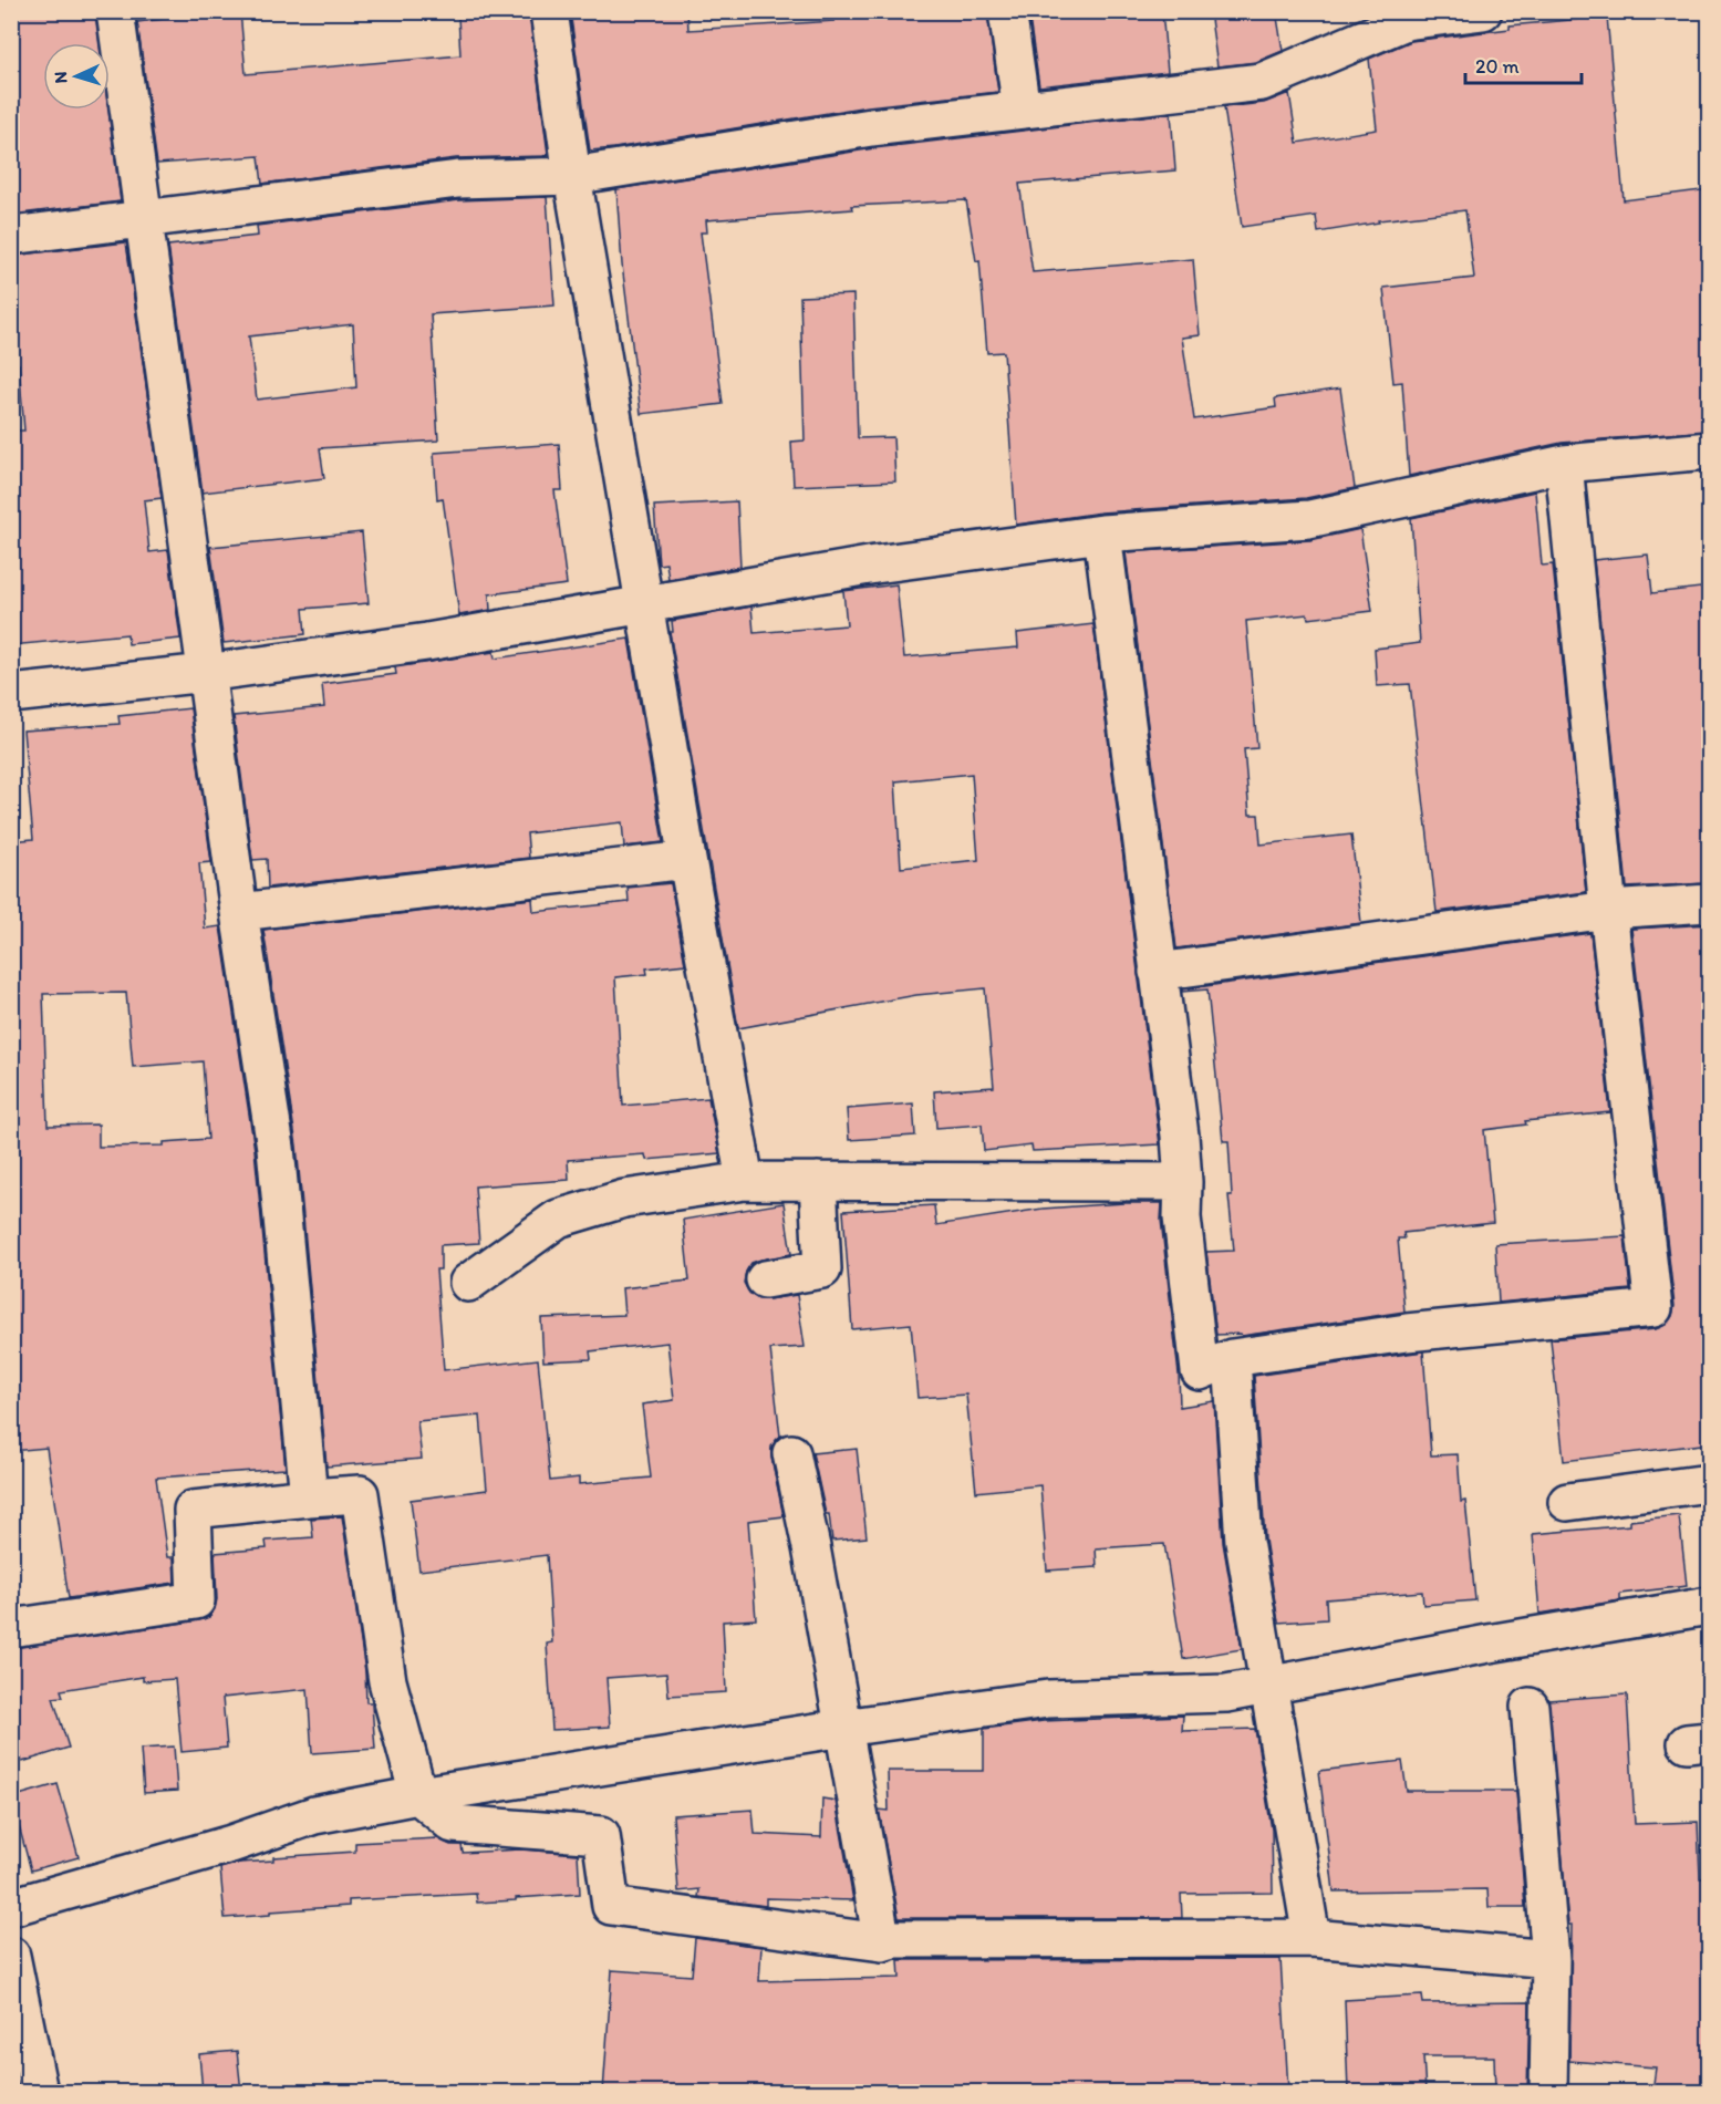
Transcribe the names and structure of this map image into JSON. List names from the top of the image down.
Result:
{
  "scale_bar": "20 m",
  "north": "left"
}
